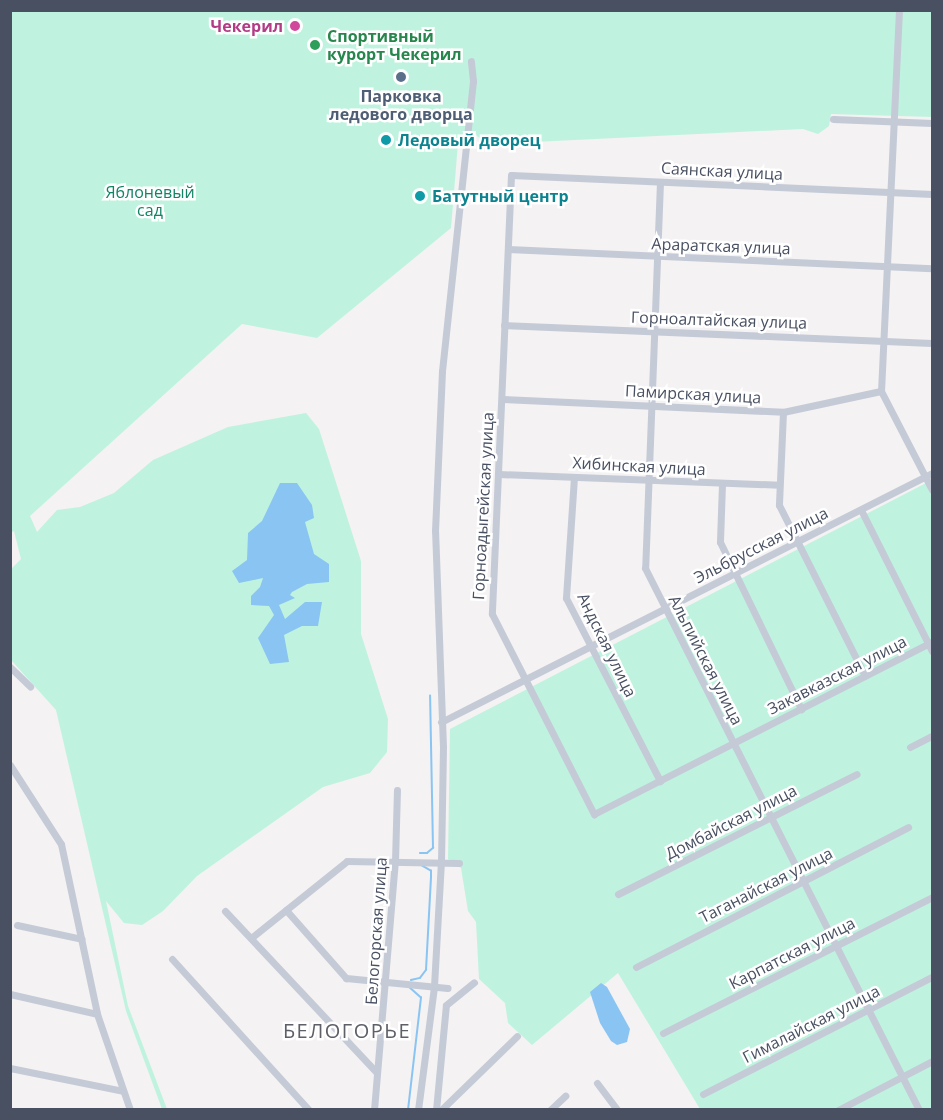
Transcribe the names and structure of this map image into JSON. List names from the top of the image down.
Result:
{
  "streets": {
    "street": [
      "Саянская улица",
      "Араратская улица",
      "Горноалтайская улица",
      "Памирская улица",
      "Хибинская улица",
      "Горноадыгейская улица",
      "Эльбрусская улица",
      "Андская улица",
      "Альпийская улица",
      "Закавказская улица",
      "Домбайская улица",
      "Таганайская улица",
      "Белогорская улица",
      "Карпатская улица",
      "Гималайская улица"
    ]
  },
  "crossings": [
    ["Саянская улица", "Горноадыгейская улица"],
    ["Саянская улица", "Альпийская улица"],
    ["Араратская улица", "Горноадыгейская улица"],
    ["Араратская улица", "Альпийская улица"],
    ["Горноалтайская улица", "Горноадыгейская улица"],
    ["Горноалтайская улица", "Альпийская улица"],
    ["Памирская улица", "Горноадыгейская улица"],
    ["Памирская улица", "Альпийская улица"],
    ["Хибинская улица", "Горноадыгейская улица"],
    ["Хибинская улица", "Андская улица"],
    ["Хибинская улица", "Альпийская улица"],
    ["Горноадыгейская улица", "Эльбрусская улица"],
    ["Горноадыгейская улица", "Закавказская улица"],
    ["Эльбрусская улица", "Андская улица"],
    ["Эльбрусская улица", "Альпийская улица"],
    ["Андская улица", "Закавказская улица"],
    ["Альпийская улица", "Закавказская улица"],
    ["Альпийская улица", "Домбайская улица"],
    ["Альпийская улица", "Таганайская улица"],
    ["Альпийская улица", "Карпатская улица"],
    ["Альпийская улица", "Гималайская улица"]
  ],
  "districts": ["БЕЛОГОРЬЕ"],
  "parks": ["Яблоневый сад"],
  "places": [
    "Чекерил",
    "Спортивный курорт Чекерил",
    "Парковка ледового дворца",
    "Ледовый дворец",
    "Батутный центр"
  ]
}
